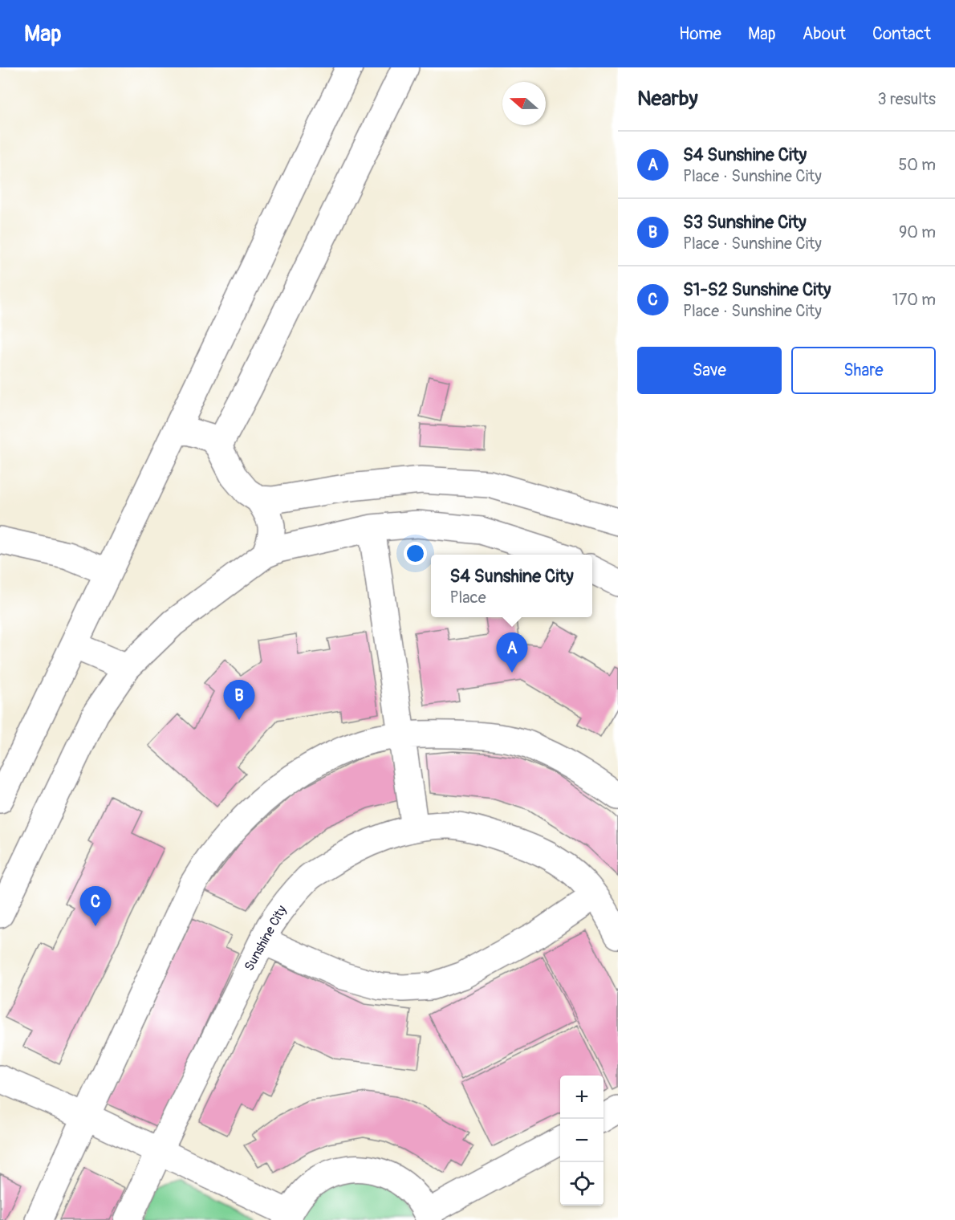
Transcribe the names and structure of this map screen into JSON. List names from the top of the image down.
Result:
{
  "streets": {
    "street": ["Sunshine City"]
  },
  "north": "left",
  "page": {
    "header": "Map",
    "nav": [
      "Home",
      "Map",
      "About",
      "Contact"
    ],
    "heading": ["Nearby", "3 results"],
    "list": [
      {
        "mark": "A",
        "name": "S4 Sunshine City",
        "note": "Place · Sunshine City",
        "value": "50 m"
      },
      {
        "mark": "B",
        "name": "S3 Sunshine City",
        "note": "Place · Sunshine City",
        "value": "90 m"
      },
      {
        "mark": "C",
        "name": "S1-S2 Sunshine City",
        "note": "Place · Sunshine City",
        "value": "170 m"
      }
    ],
    "buttons": ["Save", "Share"],
    "popup": ["S4 Sunshine City", "Place"],
    "pins": ["A", "B", "C"],
    "map_buttons": ["+", "−"]
  }
}
